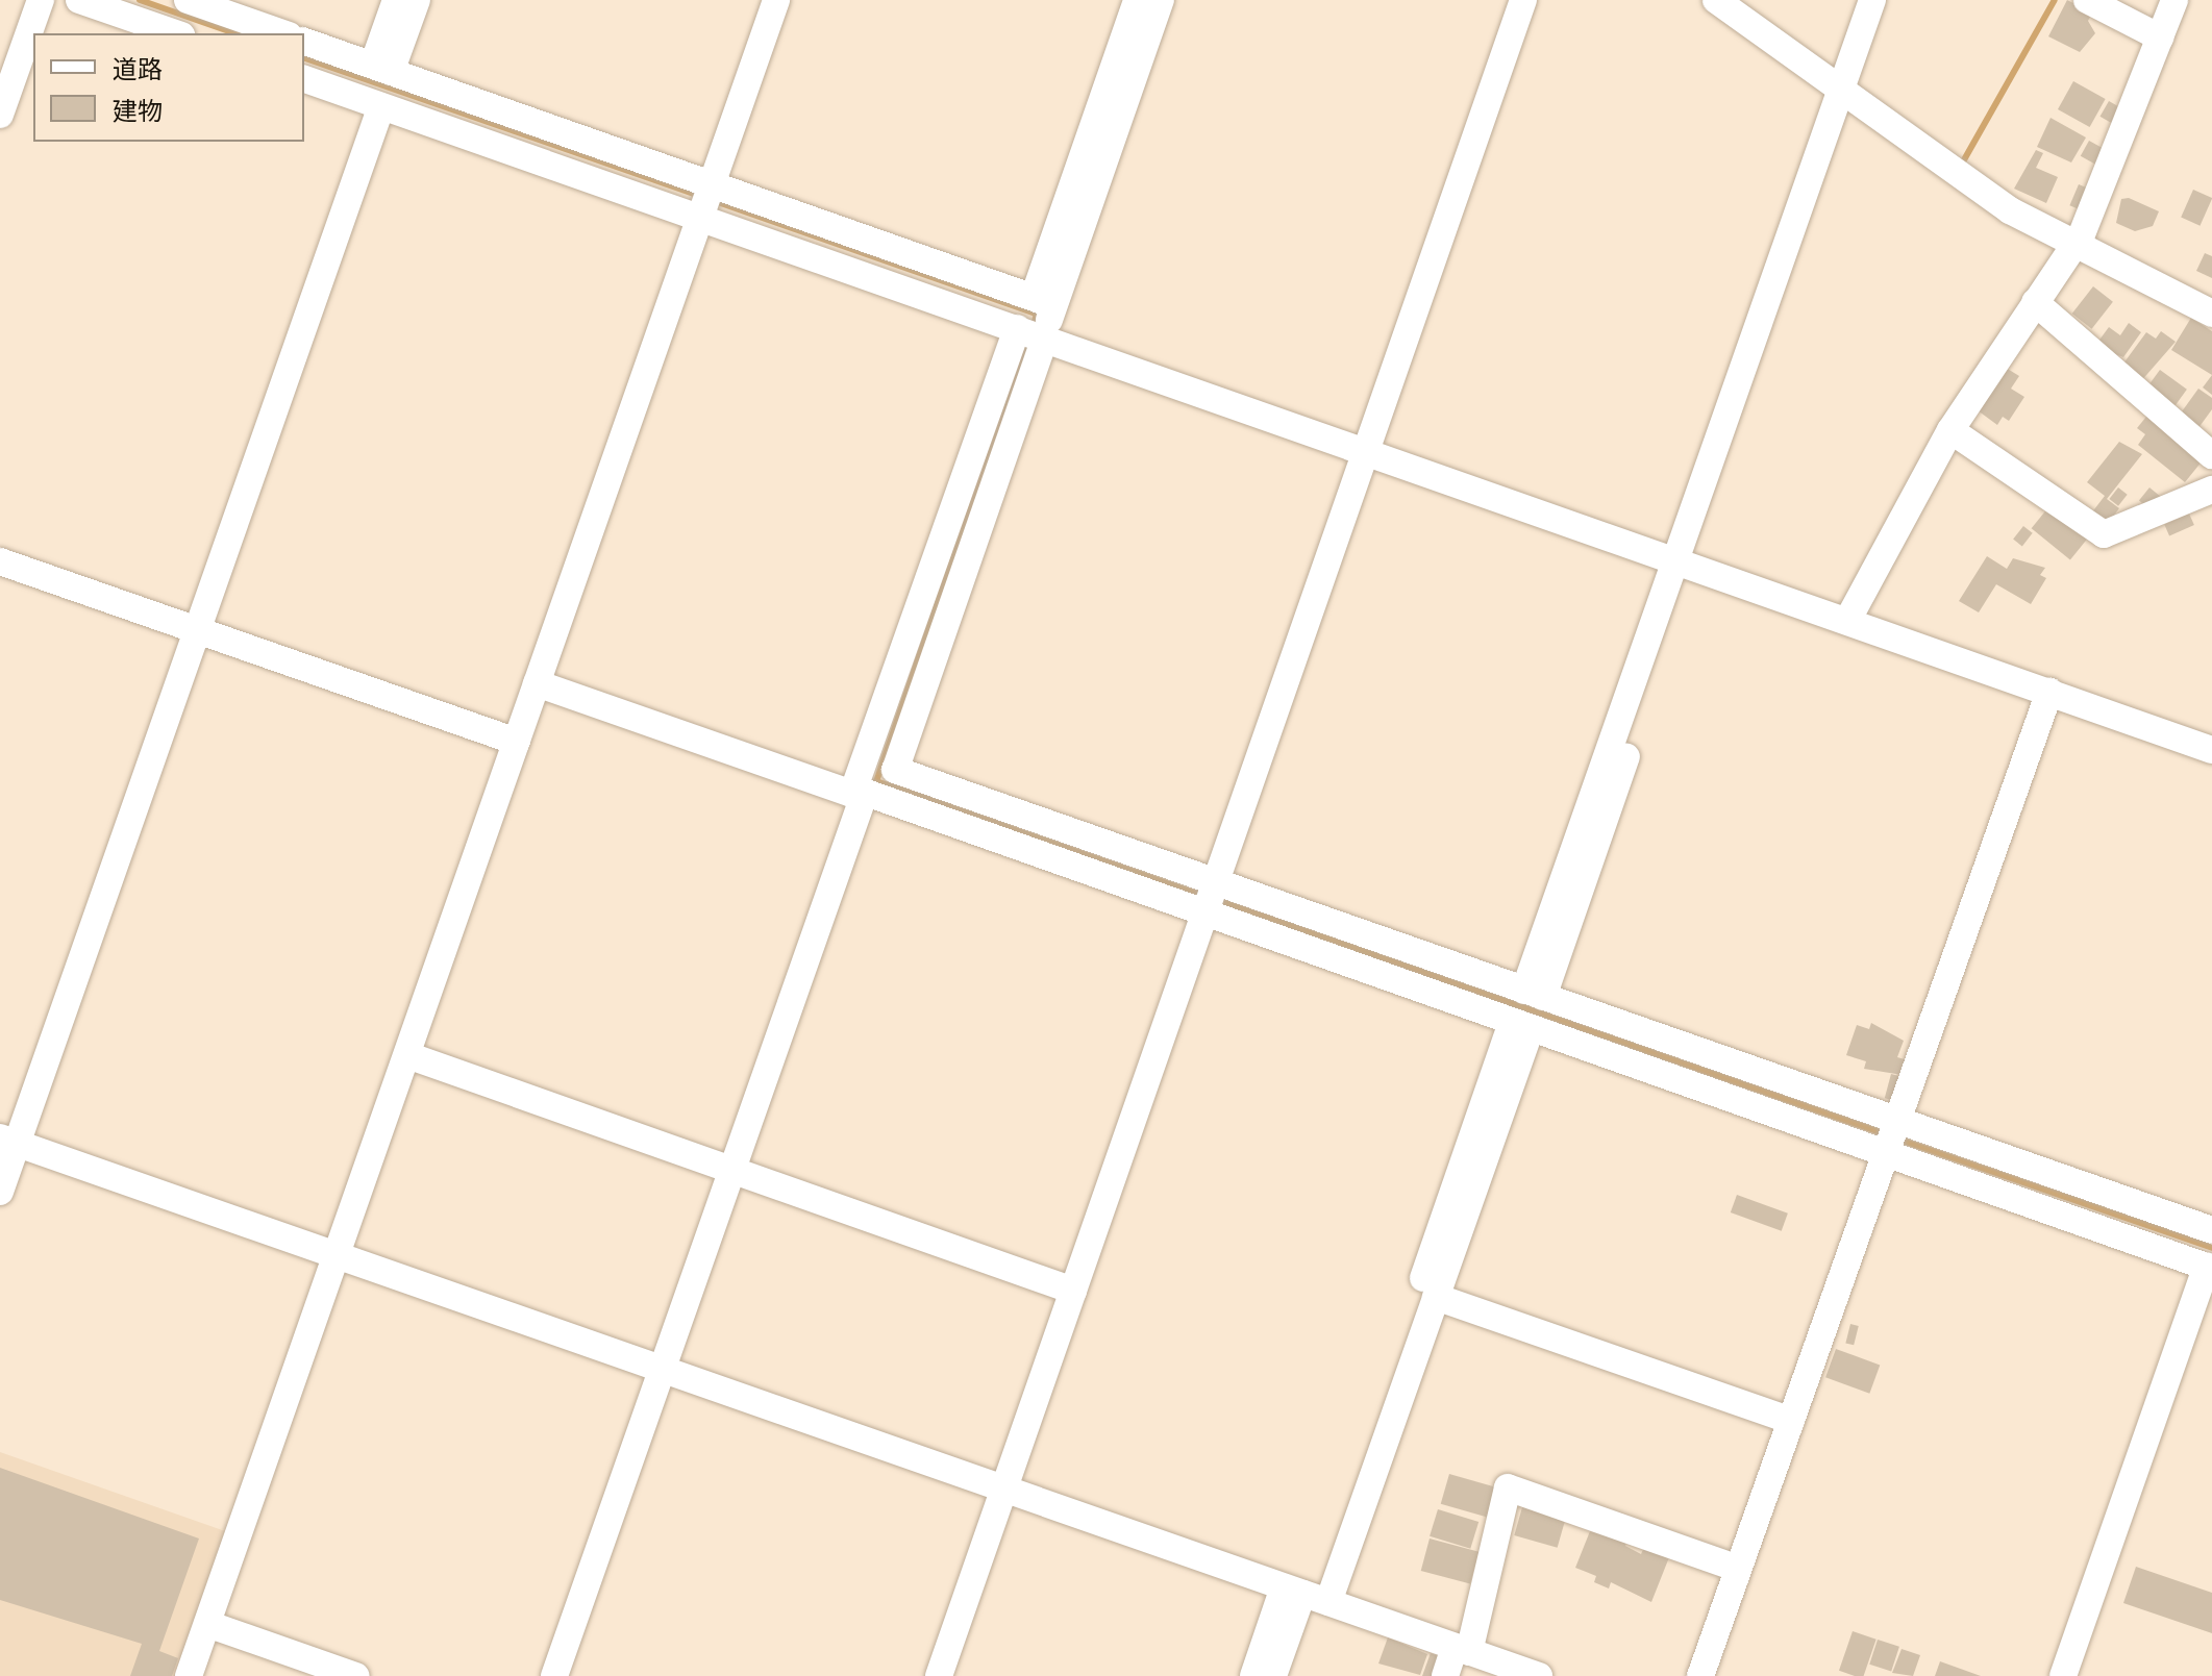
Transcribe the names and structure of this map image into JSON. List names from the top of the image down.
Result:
{
  "legend": ["道路", "建物"]
}
